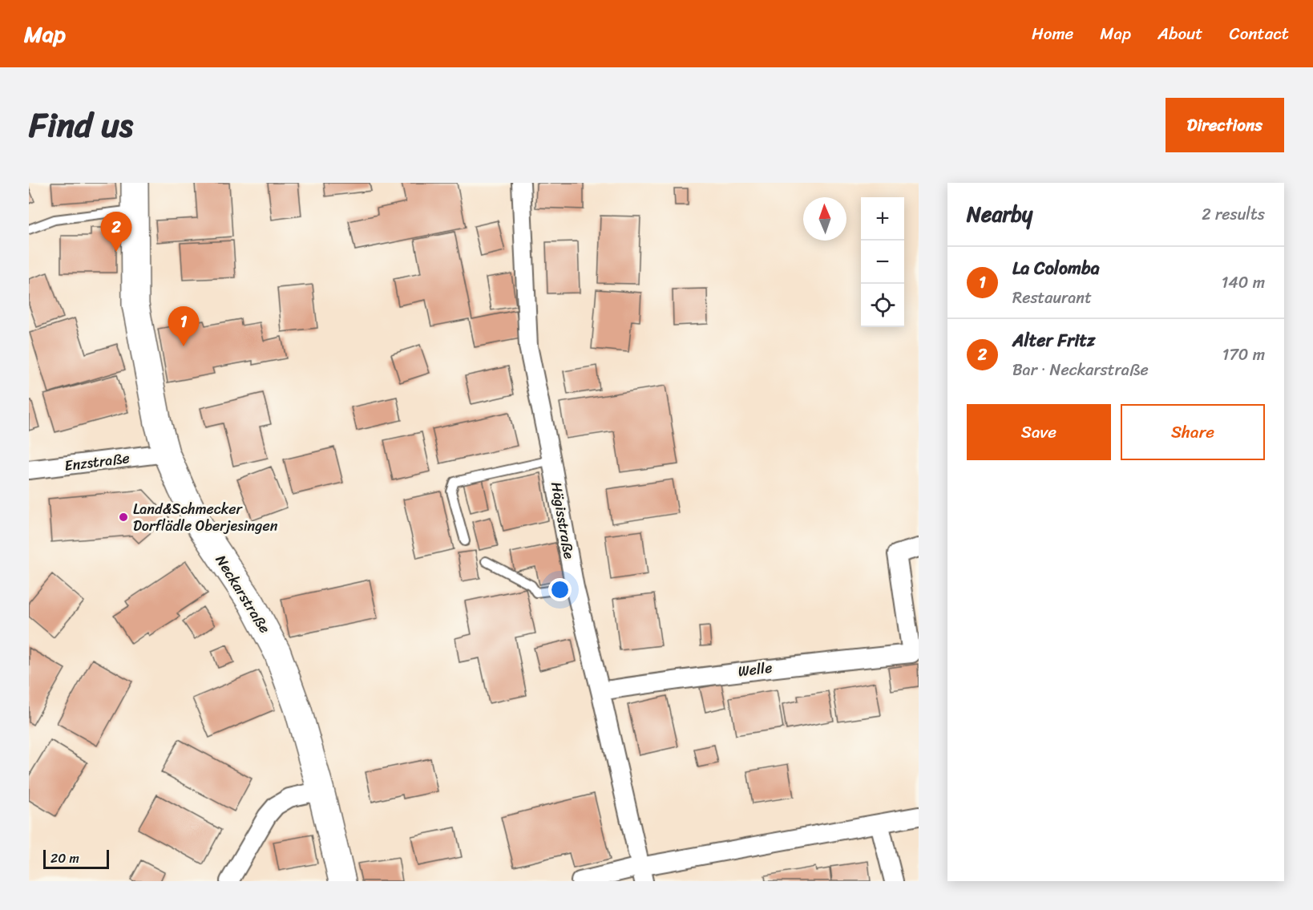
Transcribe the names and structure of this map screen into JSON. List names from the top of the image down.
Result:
{
  "streets": {
    "main road": ["Neckarstraße"],
    "street": ["Enzstraße", "Hägisstraße", "Welle"]
  },
  "crossings": [
    ["Enzstraße", "Neckarstraße"],
    ["Hägisstraße", "Welle"]
  ],
  "places": ["Land&Schmecker Dorflädle Oberjesingen"],
  "scale_bar": "20 m",
  "north": "top",
  "page": {
    "header": "Map",
    "nav": [
      "Home",
      "Map",
      "About",
      "Contact"
    ],
    "title": "Find us",
    "buttons": [
      "Directions",
      ["Save", "Share"]
    ],
    "heading": ["Nearby", "2 results"],
    "map_buttons": ["+", "−"],
    "pins": ["2", "1"],
    "list": [
      {
        "mark": "1",
        "name": "La Colomba",
        "note": "Restaurant",
        "value": "140 m"
      },
      {
        "mark": "2",
        "name": "Alter Fritz",
        "note": "Bar · Neckarstraße",
        "value": "170 m"
      }
    ],
    "scale": "20 m"
  }
}
